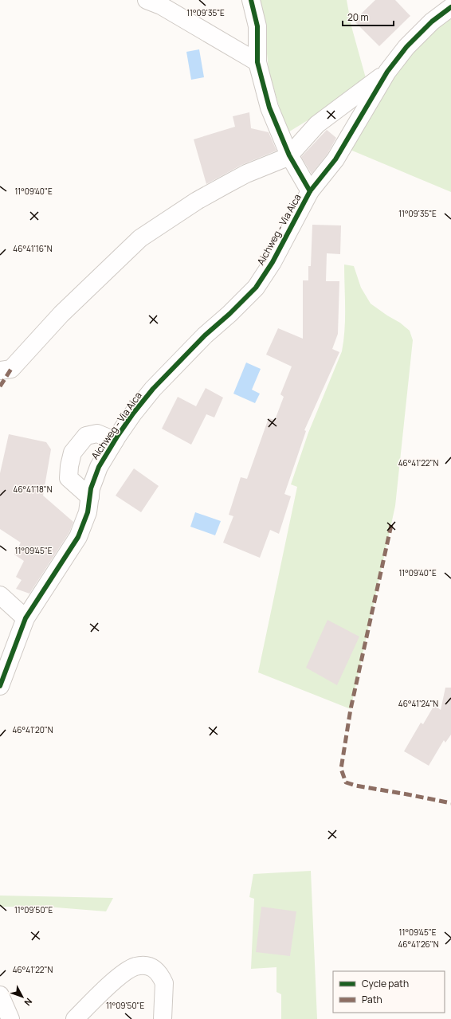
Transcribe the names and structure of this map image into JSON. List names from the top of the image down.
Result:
{
  "streets": {
    "street": ["Aichweg - Via Aica"]
  },
  "legend": ["Cycle path", "Path"],
  "scale_bar": "20 m",
  "north": "bottom right",
  "coordinates": [
    "11°09'35\"E",
    "11°09'40\"E",
    "46°41'16\"N",
    "46°41'22\"N",
    "46°41'18\"N",
    "11°09'45\"E",
    "46°41'24\"N",
    "46°41'20\"N",
    "11°09'50\"E",
    "46°41'26\"N"
  ]
}
